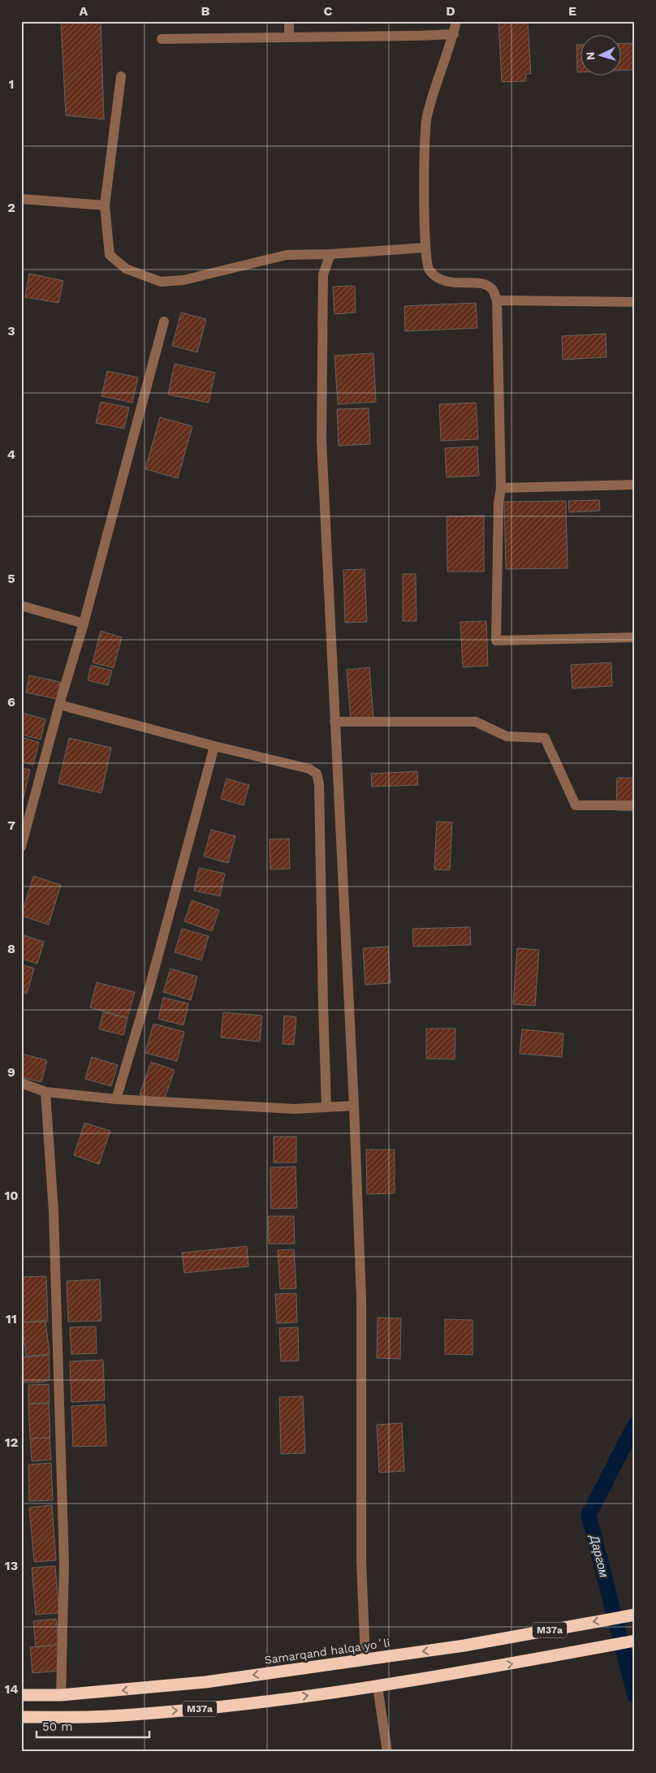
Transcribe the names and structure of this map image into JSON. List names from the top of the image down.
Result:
{
  "streets": {
    "highway": ["M37a", "Samarqand halqa yoʻli"]
  },
  "water": ["Даргом"],
  "scale_bar": "50 m",
  "north": "left",
  "grid": {
    "columns": [
      "A",
      "B",
      "C",
      "D",
      "E"
    ],
    "rows": [
      "1",
      "2",
      "3",
      "4",
      "5",
      "6",
      "7",
      "8",
      "9",
      "10",
      "11",
      "12",
      "13",
      "14"
    ]
  }
}
